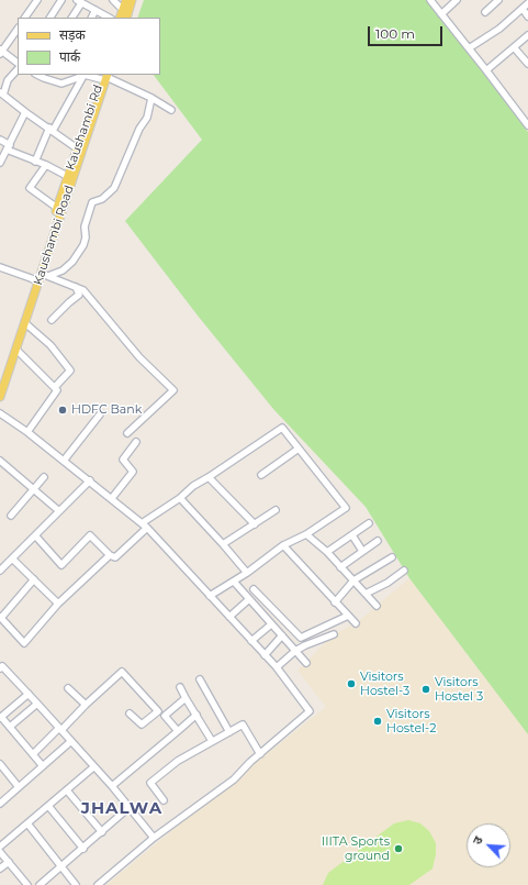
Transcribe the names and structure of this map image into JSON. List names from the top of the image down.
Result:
{
  "streets": {
    "main road": ["Kaushambi Rd", "Kaushambi Road"]
  },
  "crossings": [
    ["Kaushambi Rd", "Kaushambi Road"]
  ],
  "districts": ["JHALWA"],
  "places": [
    "HDFC Bank",
    "Visitors Hostel-3",
    "Visitors Hostel 3",
    "Visitors Hostel-2",
    "IIITA Sports ground"
  ],
  "legend": ["सड़क", "पार्क"],
  "scale_bar": "100 m",
  "north": "top left"
}
